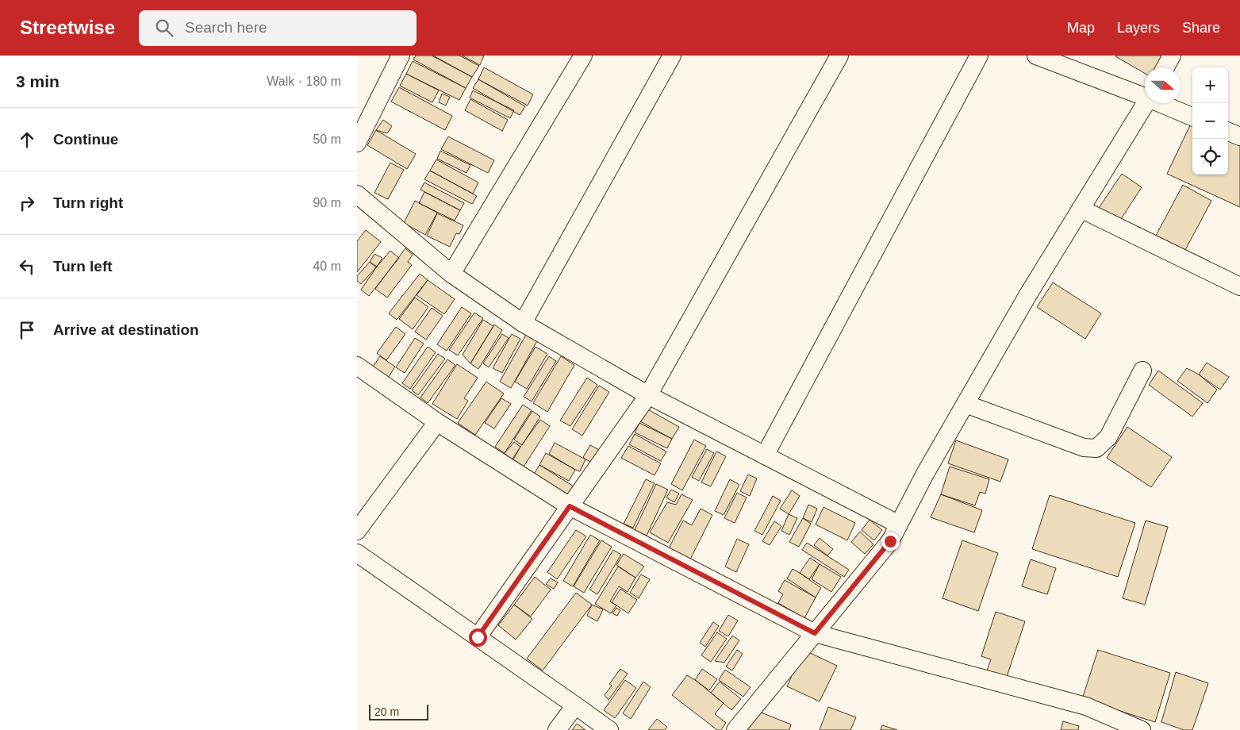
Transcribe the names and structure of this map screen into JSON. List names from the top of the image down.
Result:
{
  "scale_bar": "20 m",
  "north": "right",
  "page": {
    "header": "Streetwise",
    "search": "Search here",
    "nav": ["Map", "Layers", "Share"],
    "heading": ["3 min", "Walk · 180 m"],
    "map_buttons": ["+", "−"],
    "list": [
      ["Continue", "50 m"],
      ["Turn right", "90 m"],
      ["Turn left", "40 m"],
      "Arrive at destination"
    ],
    "scale": "20 m"
  }
}
